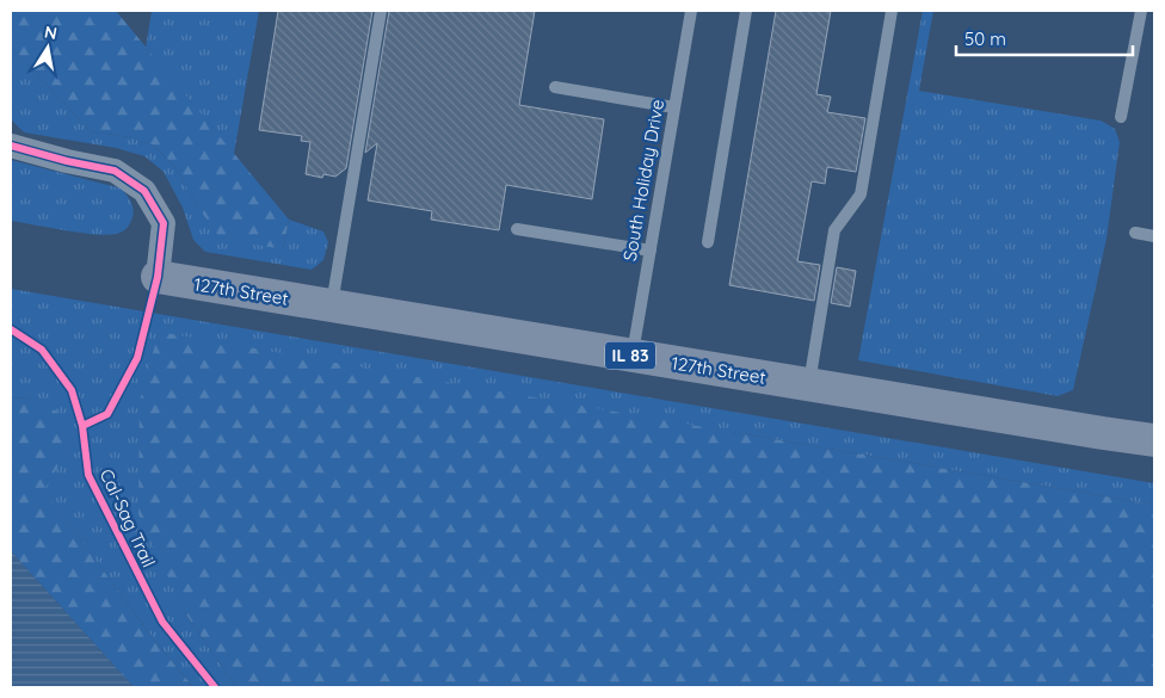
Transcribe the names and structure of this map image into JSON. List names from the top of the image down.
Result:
{
  "streets": {
    "main road": ["127th Street", "IL 83"],
    "lane": ["South Holiday Drive"],
    "cycle path": ["Cal-Sag Trail"]
  },
  "crossings": [
    ["South Holiday Drive", "127th Street"],
    ["127th Street", "IL 83"]
  ],
  "scale_bar": "50 m",
  "north": "top"
}
